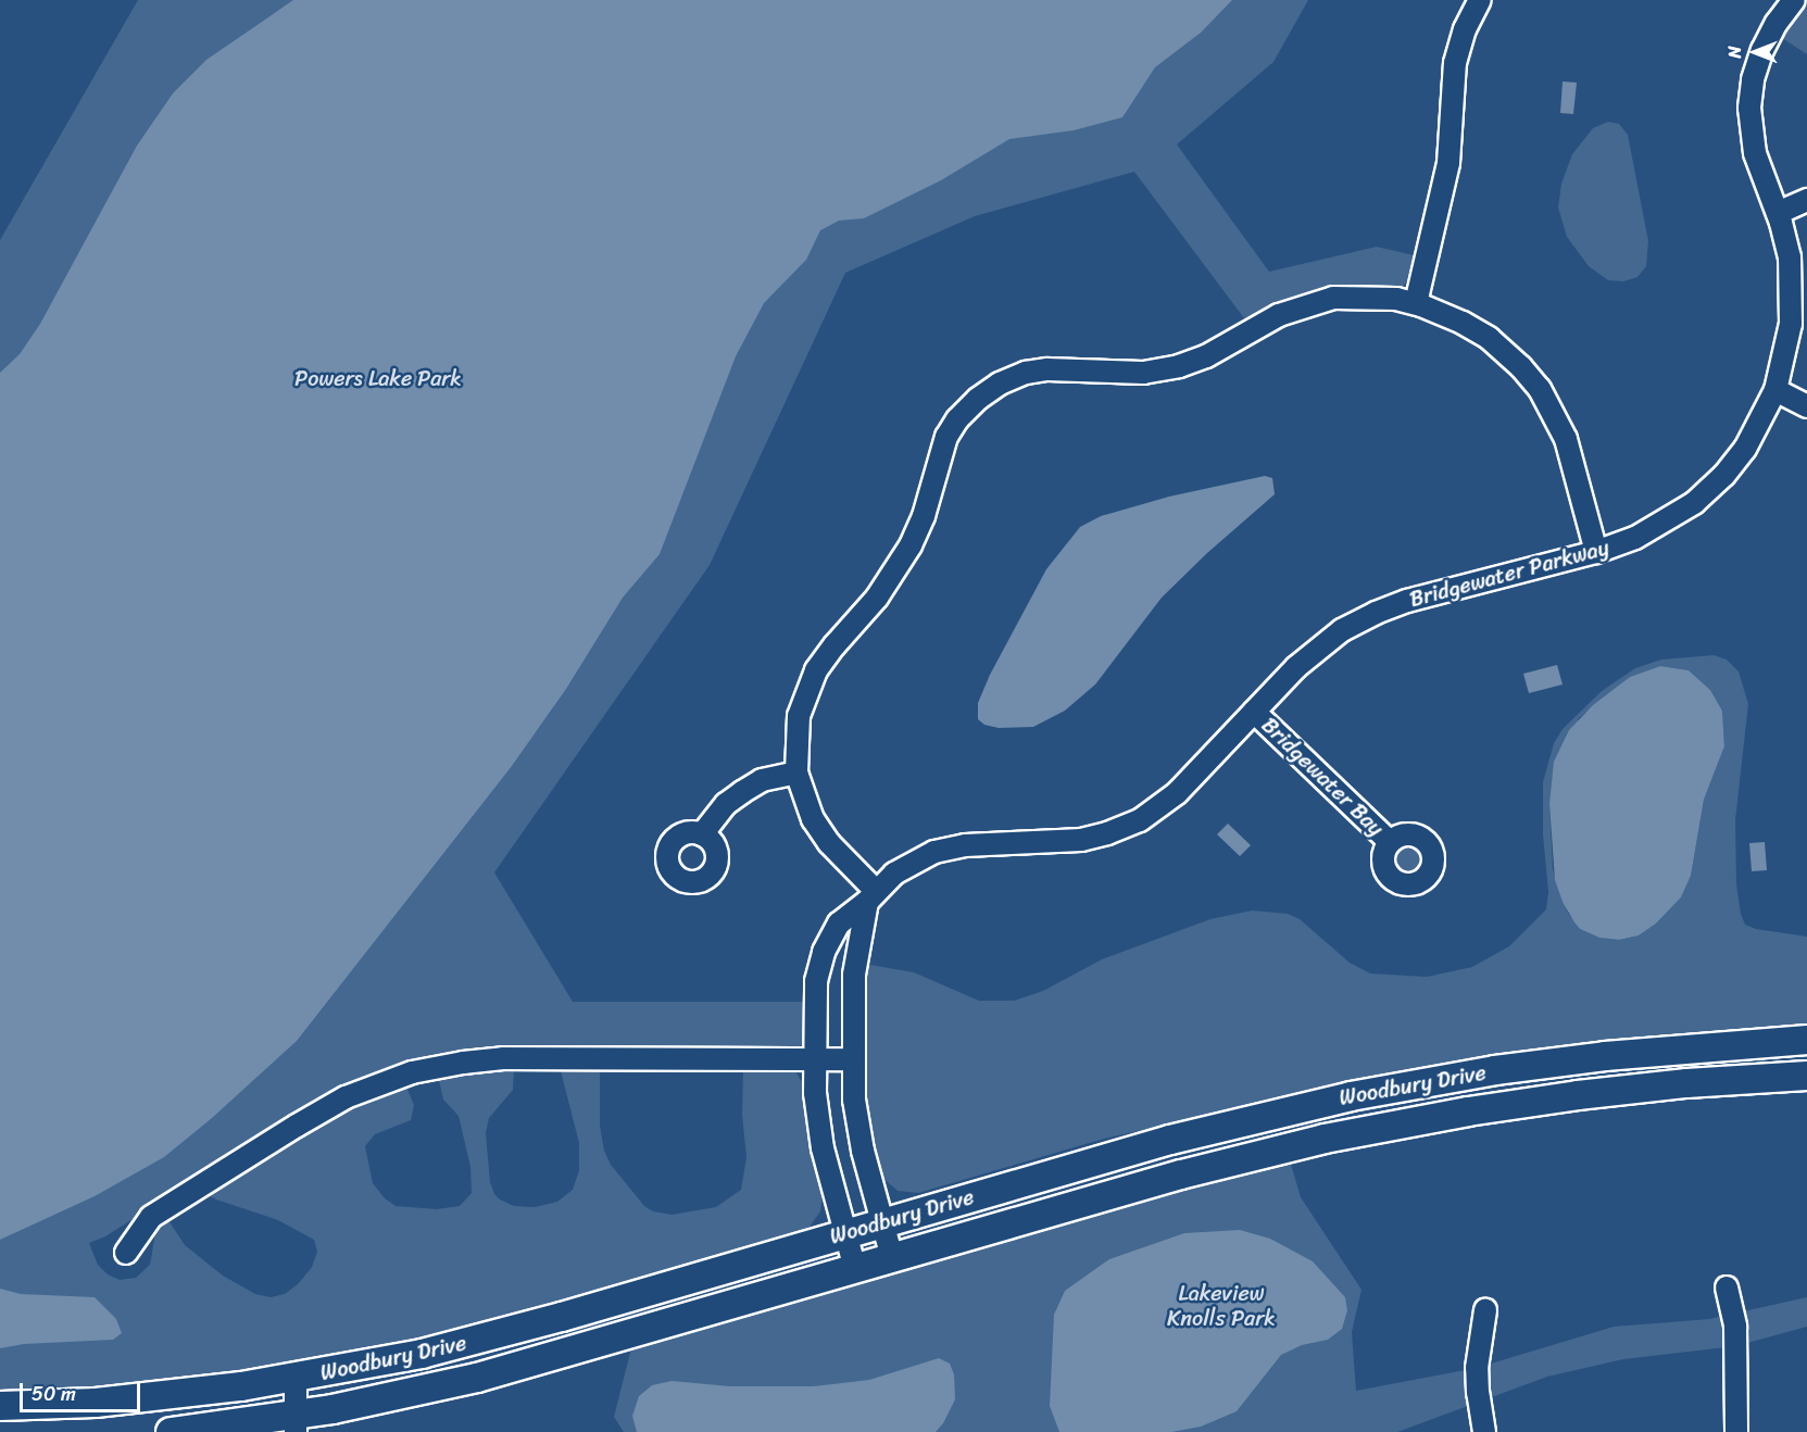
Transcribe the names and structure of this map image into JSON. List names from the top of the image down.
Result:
{
  "streets": {
    "main road": ["Woodbury Drive"],
    "street": ["Bridgewater Parkway", "Bridgewater Bay"]
  },
  "crossings": [
    ["Bridgewater Parkway", "Bridgewater Bay"],
    ["Bridgewater Parkway", "Woodbury Drive"]
  ],
  "parks": ["Powers Lake Park", "Lakeview Knolls Park"],
  "scale_bar": "50 m",
  "north": "left"
}
